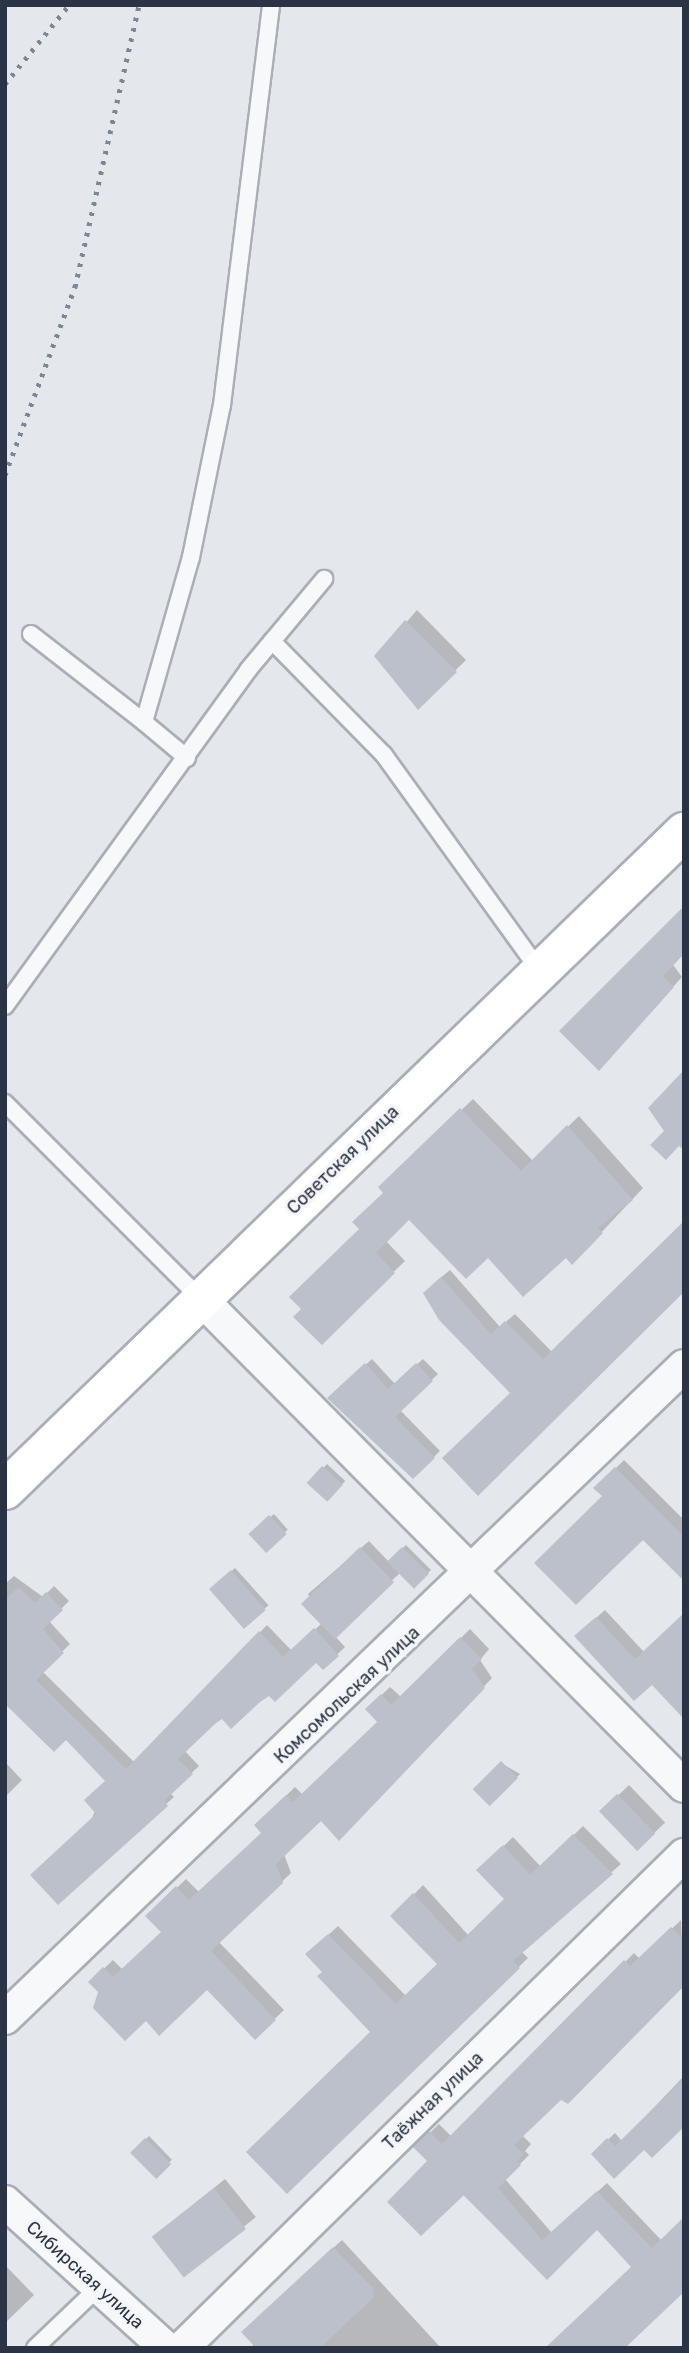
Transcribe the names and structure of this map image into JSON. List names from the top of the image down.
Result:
{
  "streets": {
    "street": [
      "Советская улица",
      "Комсомольская улица",
      "Таёжная улица",
      "Сибирская улица"
    ]
  }
}
